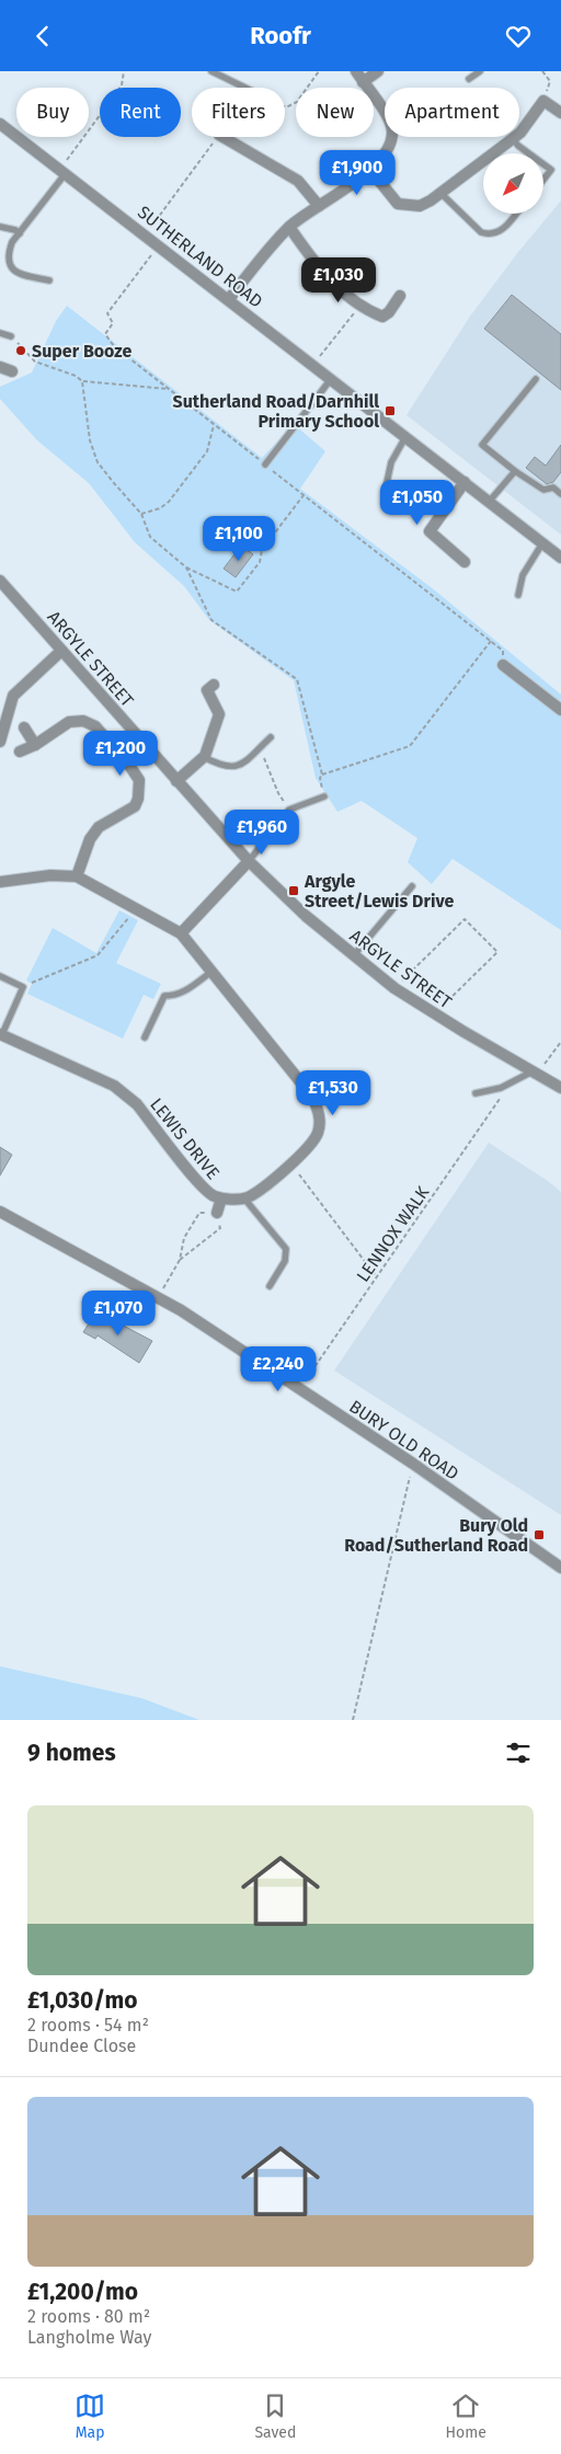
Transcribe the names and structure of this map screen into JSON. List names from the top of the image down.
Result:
{
  "streets": {
    "street": [
      "SUTHERLAND ROAD",
      "ARGYLE STREET",
      "LEWIS DRIVE",
      "BURY OLD ROAD"
    ],
    "path": ["LENNOX WALK"]
  },
  "places": {
    "other": ["Super Booze"],
    "transit": ["Sutherland Road/Darnhill Primary School", "Argyle Street/Lewis Drive", "Bury Old Road/Sutherland Road"]
  },
  "north": "bottom left",
  "page": {
    "header": "Roofr",
    "chip": [
      "Buy",
      "Rent",
      "Filters",
      "New",
      "Apartment"
    ],
    "price": [
      "£1,900",
      "£1,030",
      "£1,050",
      "£1,100",
      "£1,200",
      "£1,960",
      "£1,530",
      "£1,070",
      "£2,240"
    ],
    "heading": "9 homes",
    "list": [
      {
        "name": "£1,030/mo",
        "note": "2 rooms · 54 m² · Dundee Close"
      },
      {
        "name": "£1,200/mo",
        "note": "2 rooms · 80 m² · Langholme Way"
      }
    ],
    "tabs": ["Map", "Saved", "Home"]
  }
}
